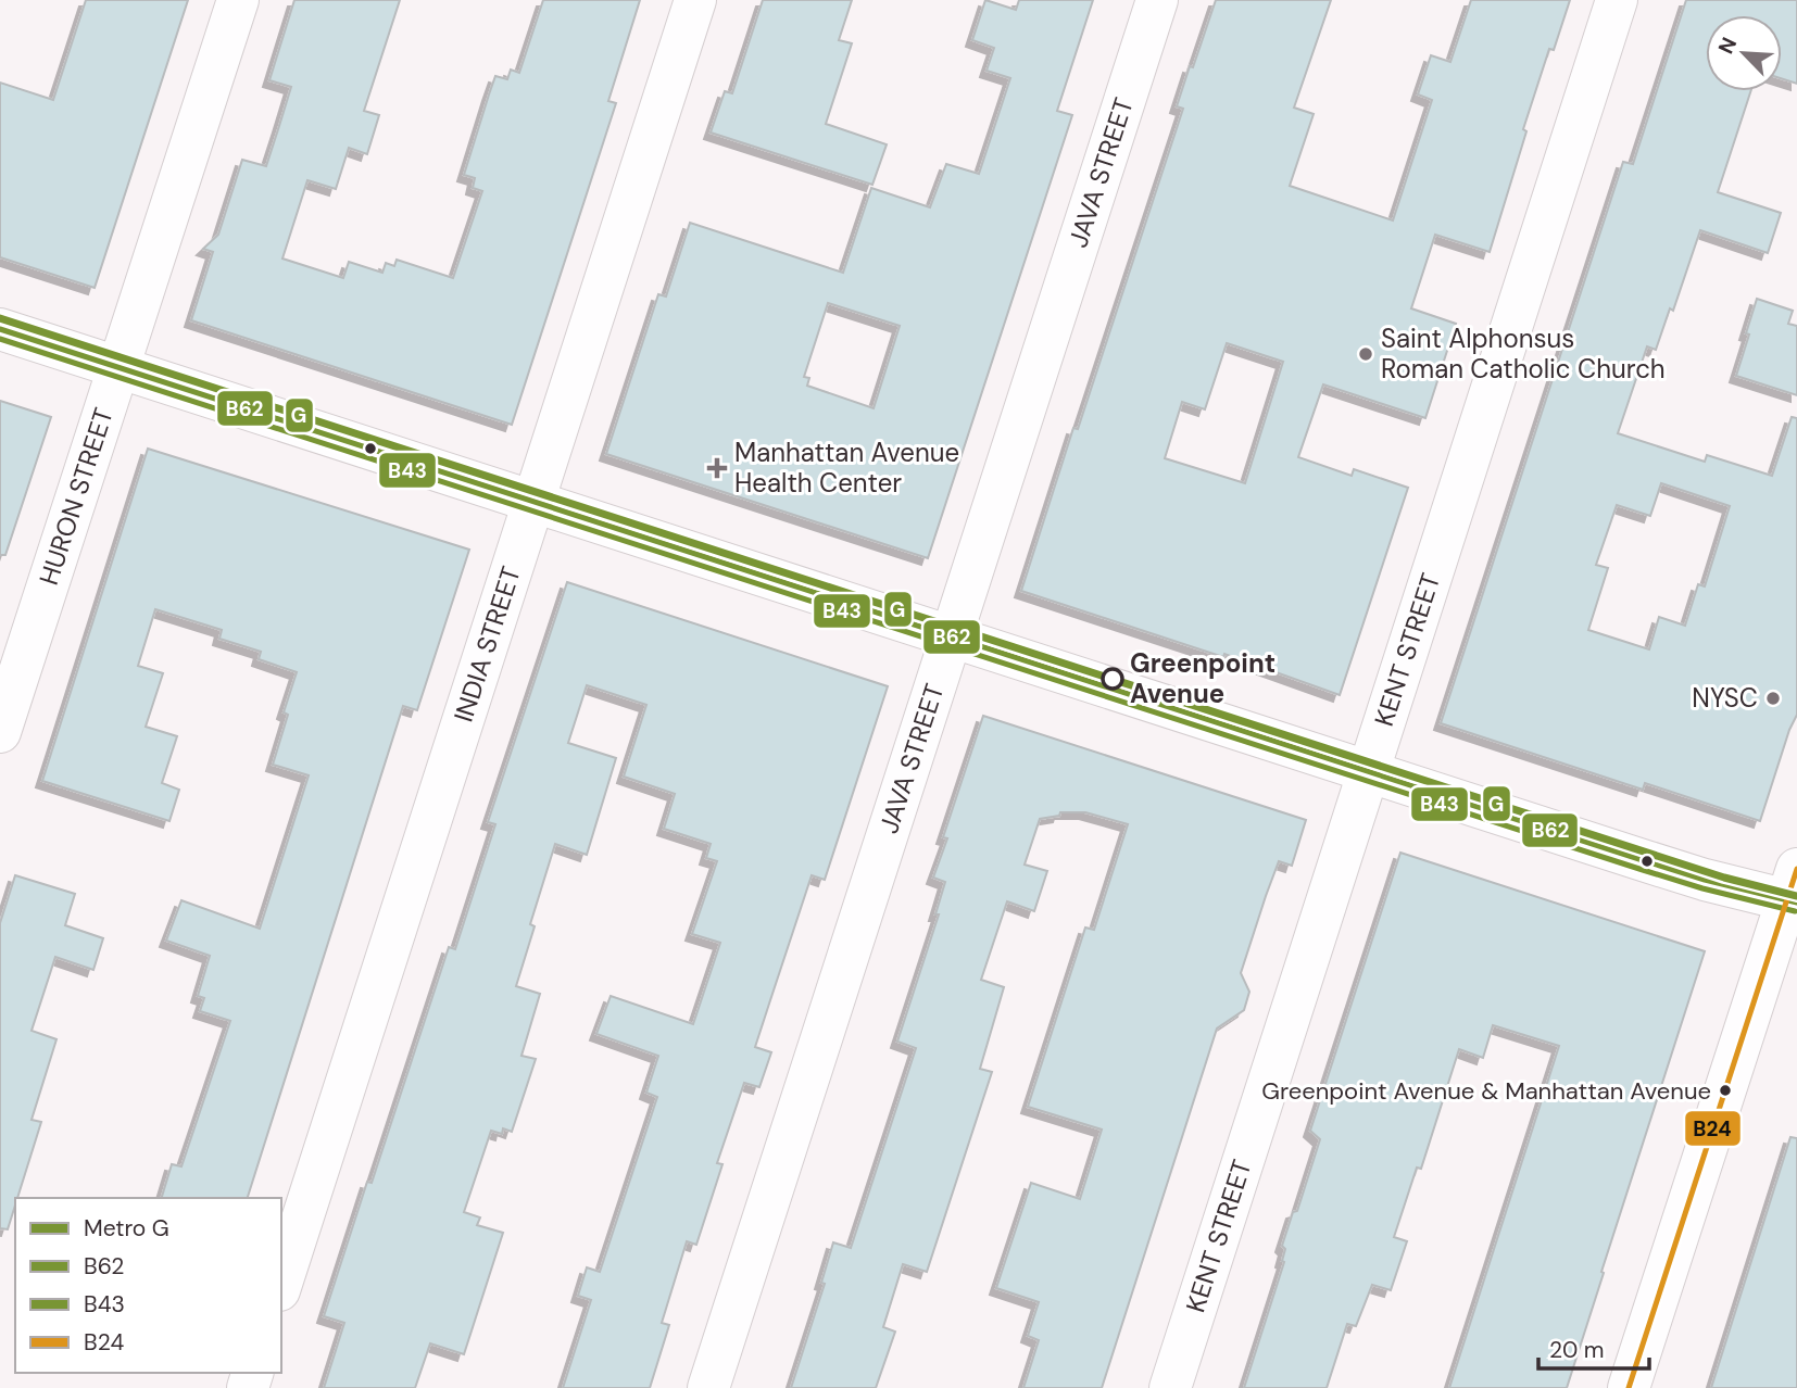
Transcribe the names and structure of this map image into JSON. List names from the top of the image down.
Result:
{
  "streets": {
    "street": [
      "JAVA STREET",
      "HURON STREET",
      "INDIA STREET",
      "KENT STREET"
    ]
  },
  "places": {
    "other": [
      "Saint Alphonsus Roman Catholic Church",
      "Greenpoint Avenue",
      "NYSC",
      "Greenpoint Avenue & Manhattan Avenue"
    ],
    "health": ["Manhattan Avenue Health Center"]
  },
  "lines": [
    "metro line G",
    "transit line B62",
    "transit line B43",
    "transit line B24"
  ],
  "legend": [
    "Metro G",
    "B62",
    "B43",
    "B24"
  ],
  "scale_bar": "20 m",
  "north": "top left"
}
